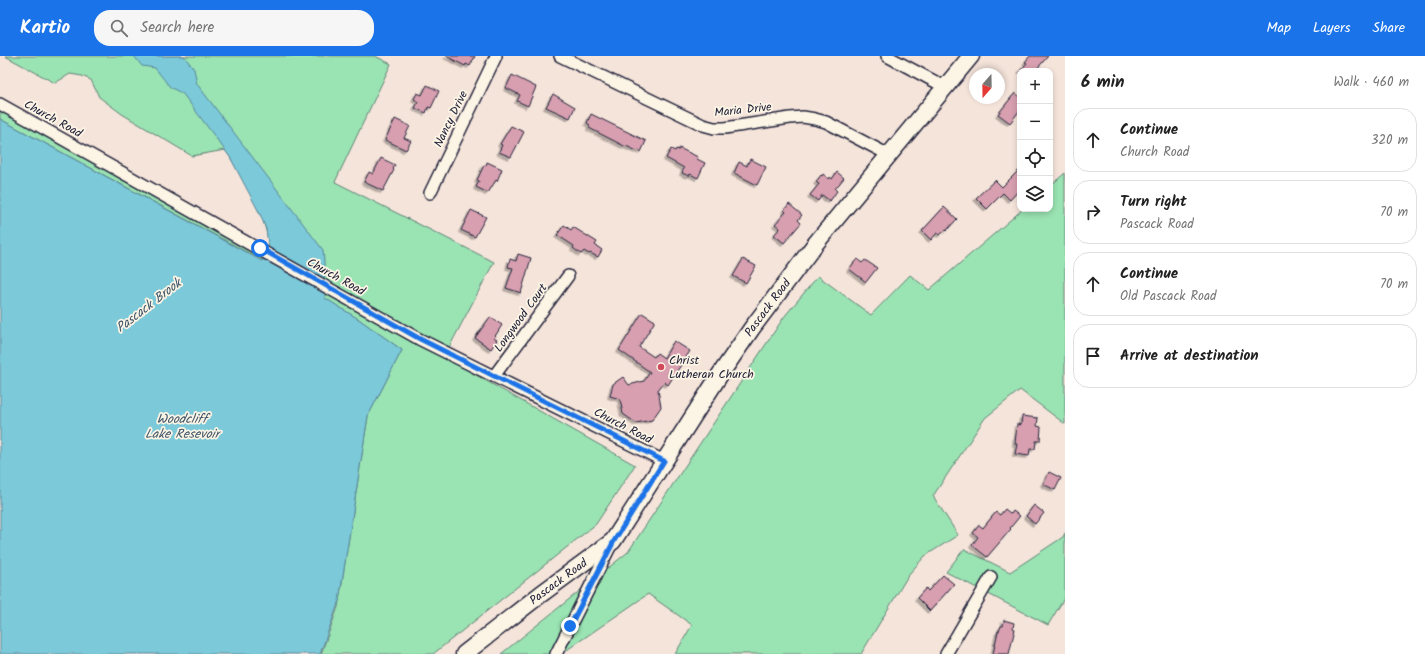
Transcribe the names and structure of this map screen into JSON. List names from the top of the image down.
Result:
{
  "streets": {
    "street": [
      "Maria Drive",
      "Church Road",
      "Nancy Drive",
      "Pascack Road",
      "Longwood Court"
    ]
  },
  "crossings": [
    ["Maria Drive", "Pascack Road"],
    ["Church Road", "Pascack Road"],
    ["Church Road", "Longwood Court"]
  ],
  "water": ["Pascack Brook", "Woodcliff Lake Resevoir"],
  "places": ["Christ Lutheran Church"],
  "north": "bottom",
  "page": {
    "header": "Kartio",
    "search": "Search here",
    "nav": ["Map", "Layers", "Share"],
    "heading": ["6 min", "Walk · 460 m"],
    "map_buttons": ["+", "−"],
    "list": [
      ["Continue", "Church Road", "320 m"],
      ["Turn right", "Pascack Road", "70 m"],
      ["Continue", "Old Pascack Road", "70 m"],
      "Arrive at destination"
    ]
  }
}
